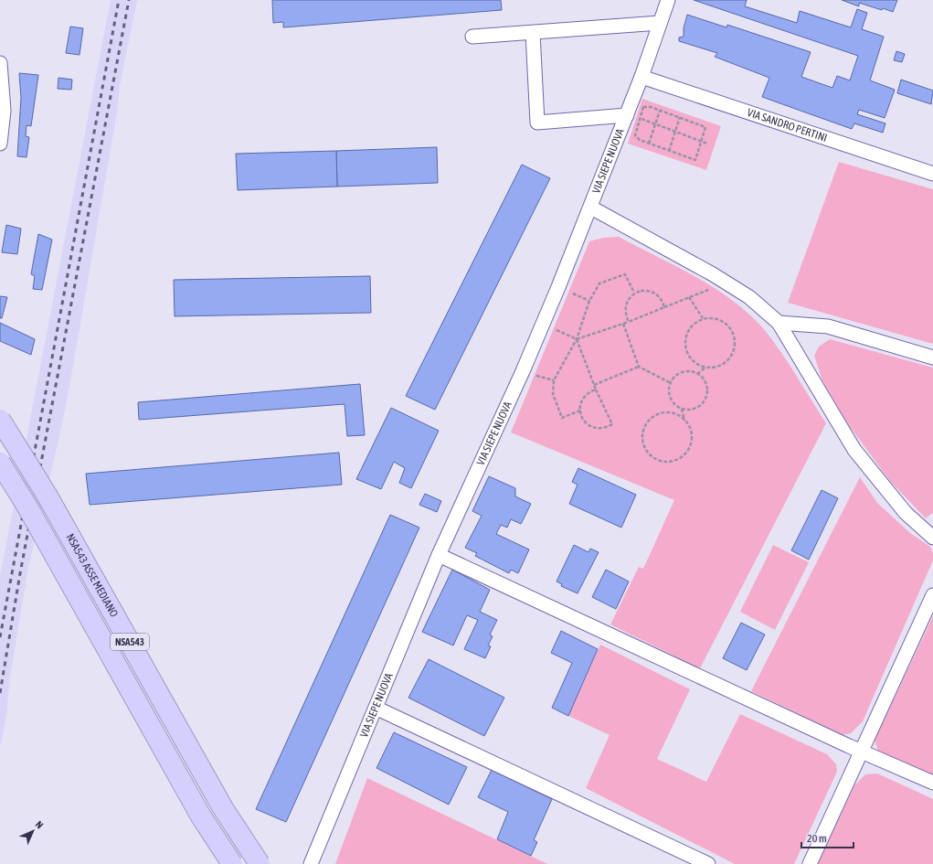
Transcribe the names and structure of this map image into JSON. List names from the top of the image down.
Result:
{
  "streets": {
    "highway": ["NSA543 ASSE MEDIANO", "NSA543"],
    "street": ["VIA SANDRO PERTINI", "VIA SIEPE NUOVA"]
  },
  "crossings": [
    ["VIA SANDRO PERTINI", "VIA SIEPE NUOVA"]
  ],
  "scale_bar": "20 m",
  "north": "top right"
}
